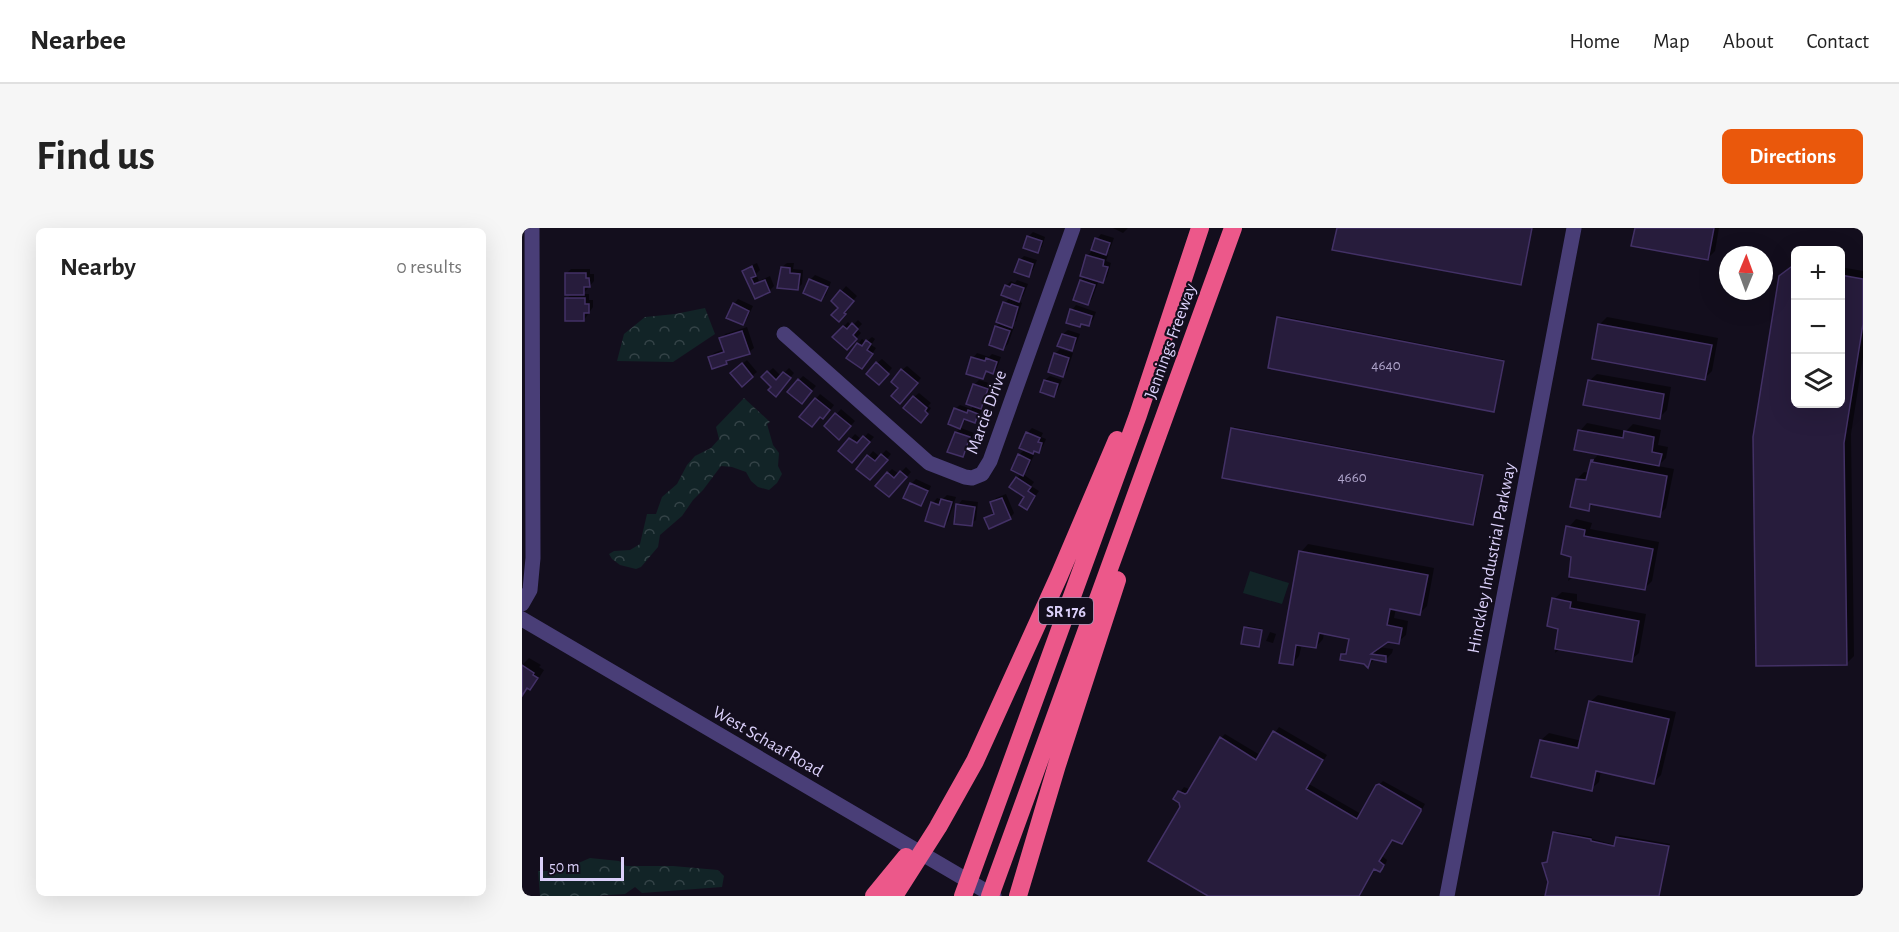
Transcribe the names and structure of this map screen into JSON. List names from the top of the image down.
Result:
{
  "streets": {
    "highway": ["Jennings Freeway", "SR 176"],
    "street": ["Marcie Drive", "Hinckley Industrial Parkway", "West Schaaf Road"]
  },
  "crossings": [
    ["Jennings Freeway", "SR 176"],
    ["SR 176", "West Schaaf Road"]
  ],
  "house_numbers": ["4640", "4660"],
  "scale_bar": "50 m",
  "north": "top",
  "page": {
    "header": "Nearbee",
    "nav": [
      "Home",
      "Map",
      "About",
      "Contact"
    ],
    "buttons": "Directions",
    "title": "Find us",
    "heading": ["Nearby", "0 results"],
    "map_buttons": ["+", "−"],
    "scale": "50 m"
  }
}
